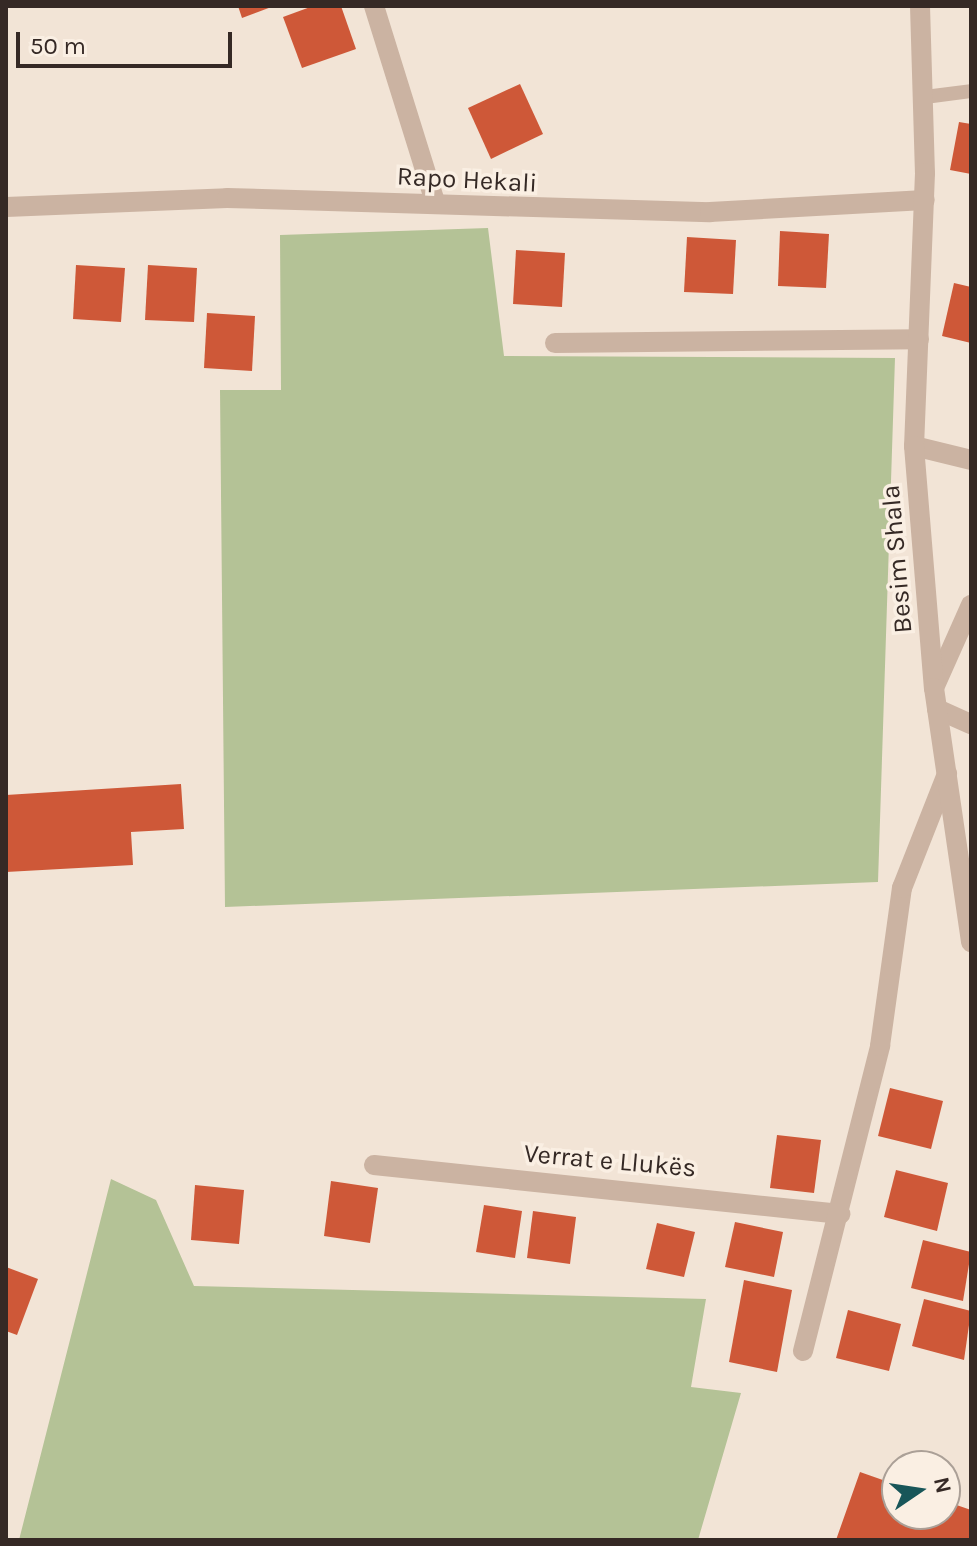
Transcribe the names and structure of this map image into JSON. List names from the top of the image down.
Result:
{
  "streets": {
    "street": ["Rapo Hekali", "Besim Shala", "Verrat e Llukës"]
  },
  "crossings": [
    ["Rapo Hekali", "Besim Shala"]
  ],
  "scale_bar": "50 m",
  "north": "right"
}
